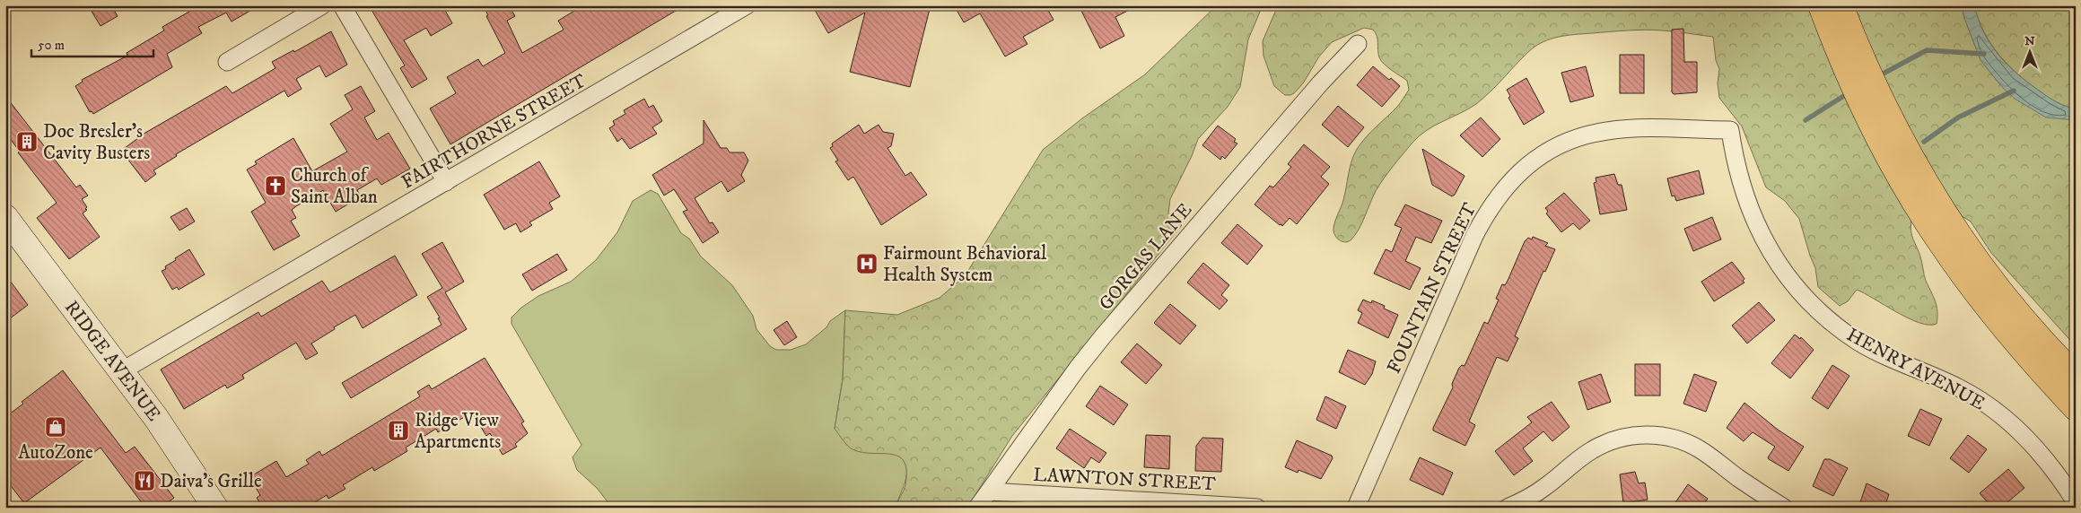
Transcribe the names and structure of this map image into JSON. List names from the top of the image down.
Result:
{
  "streets": {
    "main road": ["RIDGE AVENUE"],
    "street": [
      "FAIRTHORNE STREET",
      "GORGAS LANE",
      "FOUNTAIN STREET",
      "HENRY AVENUE",
      "LAWNTON STREET"
    ]
  },
  "crossings": [
    ["FAIRTHORNE STREET", "RIDGE AVENUE"],
    ["GORGAS LANE", "LAWNTON STREET"],
    ["FOUNTAIN STREET", "HENRY AVENUE"]
  ],
  "places": {
    "building": ["Doc Bresler's Cavity Busters", "Ridge View Apartments"],
    "church": ["Church of Saint Alban"],
    "hospital": ["Fairmount Behavioral Health System"],
    "shop": ["AutoZone"],
    "restaurant": ["Daiva's Grille"]
  },
  "scale_bar": "50 m",
  "north": "top"
}
